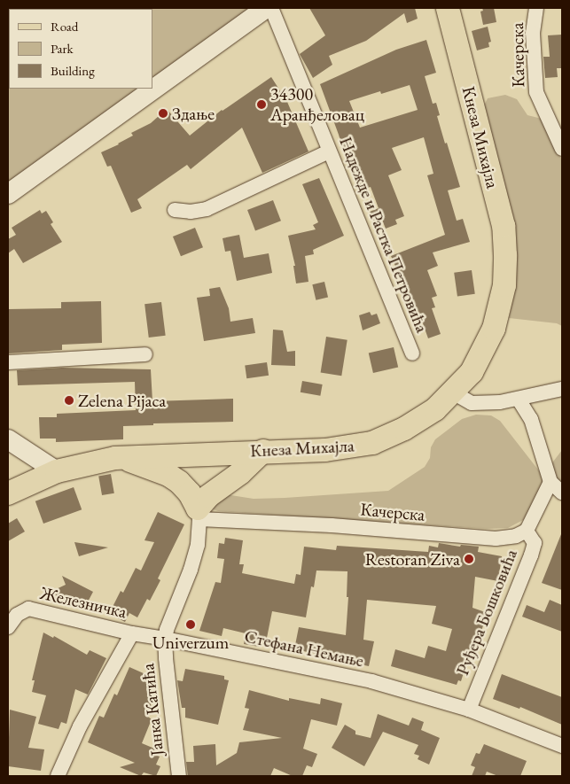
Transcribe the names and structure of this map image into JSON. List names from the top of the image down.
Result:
{
  "streets": {
    "main road": ["Кнеза Михајла"],
    "street": [
      "Качерска",
      "Надежде и Растка Петровића",
      "Железничка",
      "Руђера Бошковића",
      "Стефана Немање",
      "Јанка Катића"
    ]
  },
  "crossings": [
    ["Качерска", "Руђера Бошковића"],
    ["Железничка", "Стефана Немање"],
    ["Железничка", "Јанка Катића"],
    ["Руђера Бошковића", "Стефана Немање"],
    ["Стефана Немање", "Јанка Катића"]
  ],
  "places": [
    "34300 Аранђеловац",
    "Здање",
    "Zelena Pijaca",
    "Restoran Ziva",
    "Univerzum"
  ],
  "legend": ["Road", "Park", "Building"]
}
